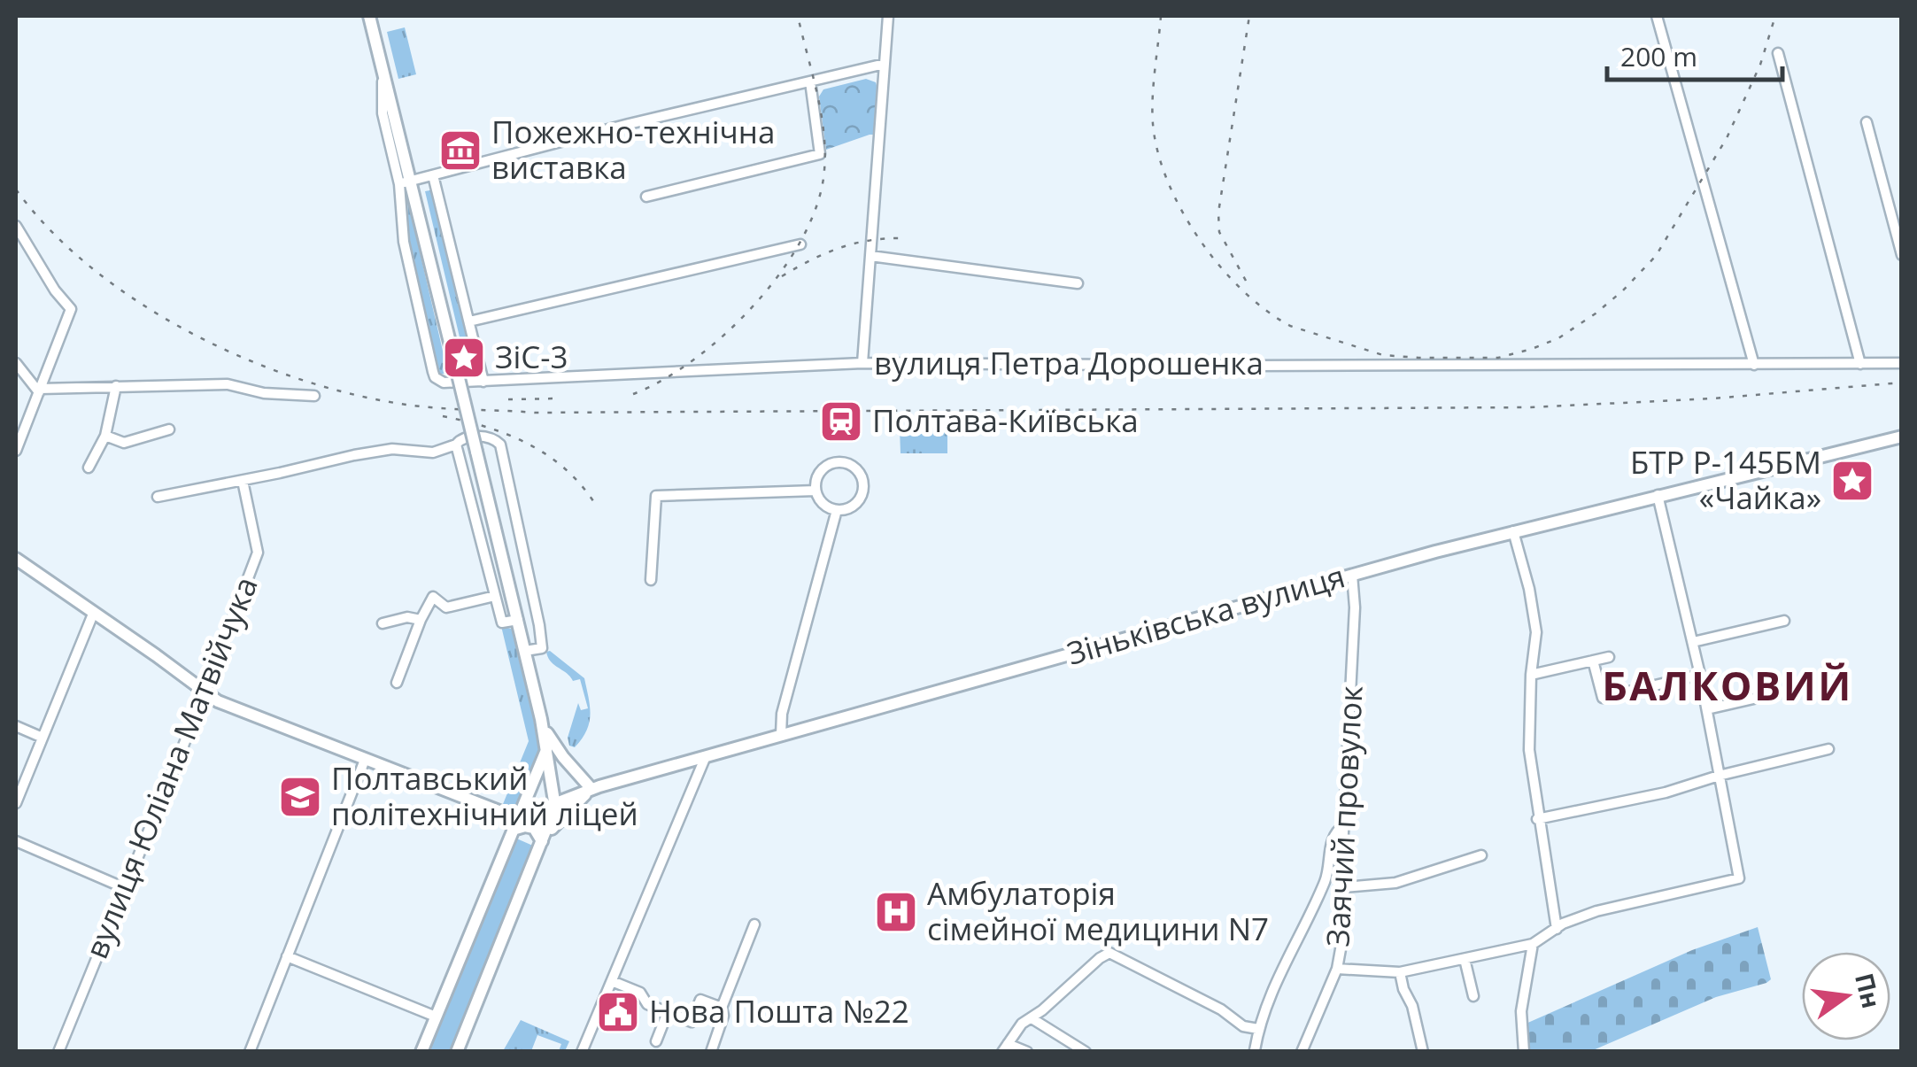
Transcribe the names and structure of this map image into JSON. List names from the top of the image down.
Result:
{
  "streets": {
    "main road": ["Зіньківська вулиця"],
    "street": ["вулиця Петра Дорошенка", "вулиця Юліана Матвійчука", "Заячий провулок"]
  },
  "crossings": [
    ["Зіньківська вулиця", "Заячий провулок"]
  ],
  "districts": ["БАЛКОВИЙ"],
  "places": {
    "museum": ["Пожежно-технічна виставка"],
    "place": ["ЗіС-3", "БТР Р-145БМ «Чайка»"],
    "station": ["Полтава-Київська"],
    "school or university": ["Полтавський політехнічний ліцей"],
    "hospital": ["Амбулаторія сімейної медицини N7"],
    "public building": ["Нова Пошта №22"]
  },
  "scale_bar": "200 m",
  "north": "right"
}
